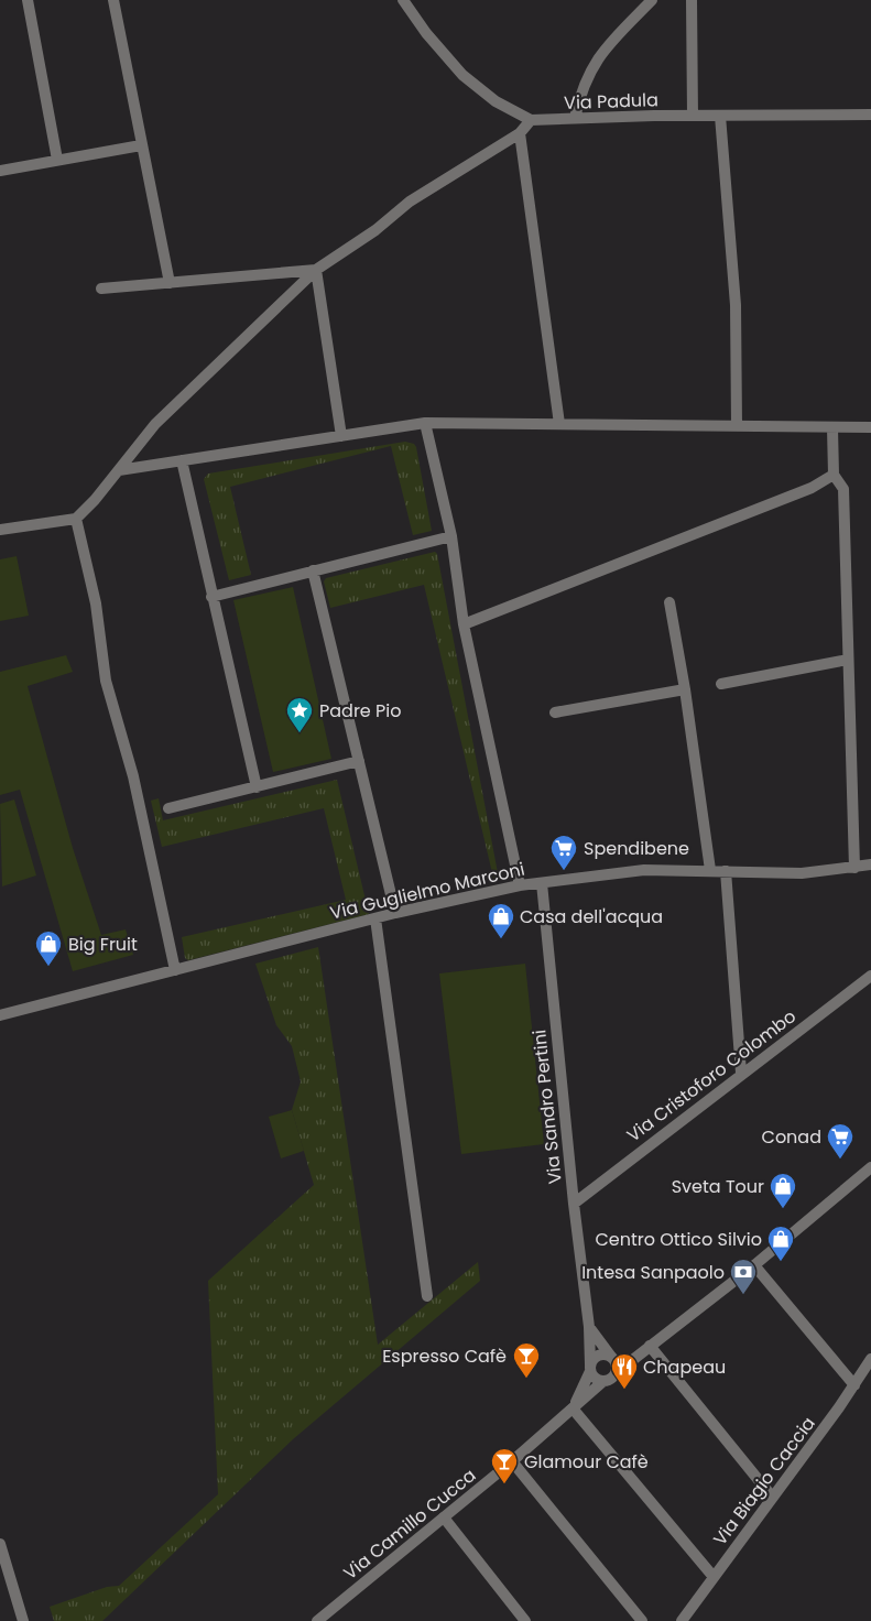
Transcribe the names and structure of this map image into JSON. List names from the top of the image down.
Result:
{
  "streets": {
    "street": [
      "Via Padula",
      "Via Guglielmo Marconi",
      "Via Cristoforo Colombo",
      "Via Sandro Pertini",
      "Via Biagio Caccia",
      "Via Camillo Cucca"
    ]
  },
  "crossings": [
    ["Via Guglielmo Marconi", "Via Sandro Pertini"],
    ["Via Cristoforo Colombo", "Via Sandro Pertini"],
    ["Via Sandro Pertini", "Via Camillo Cucca"]
  ],
  "places": {
    "place": ["Padre Pio"],
    "supermarket": ["Spendibene", "Conad"],
    "shop": [
      "Casa dell'acqua",
      "Big Fruit",
      "Sveta Tour",
      "Centro Ottico Silvio"
    ],
    "bank": ["Intesa Sanpaolo"],
    "bar": ["Espresso Cafè", "Glamour Cafè"],
    "restaurant": ["Chapeau"]
  }
}
